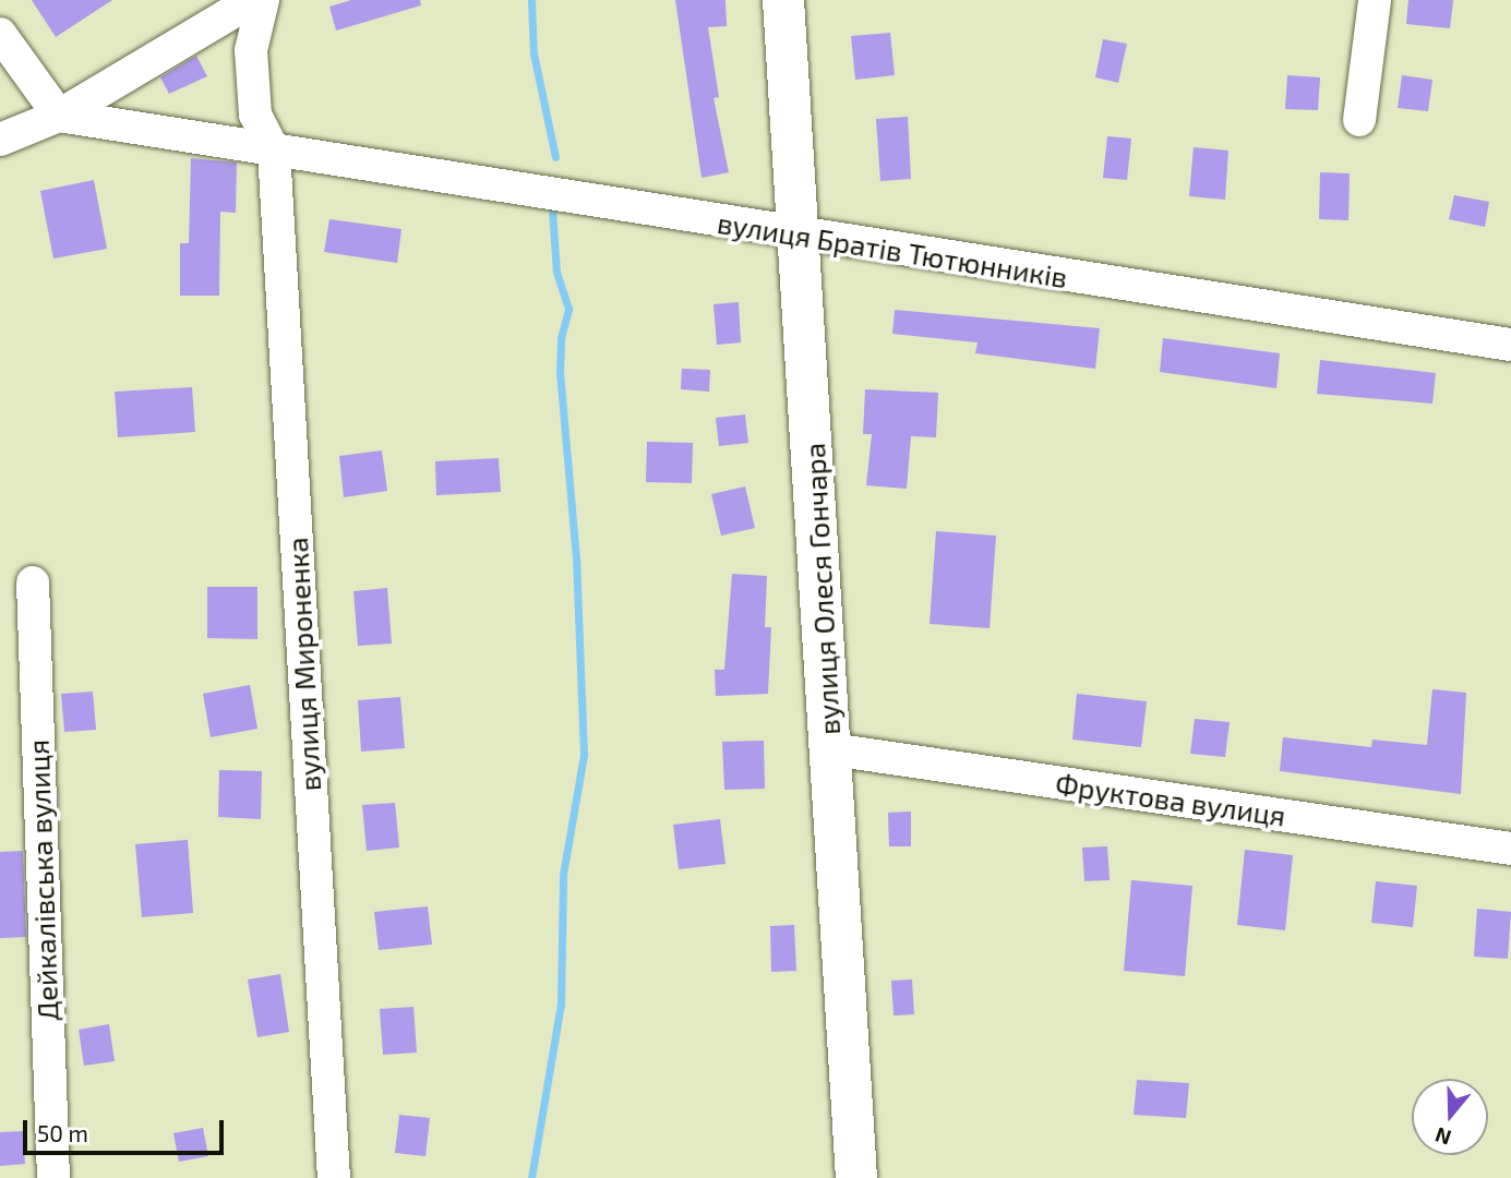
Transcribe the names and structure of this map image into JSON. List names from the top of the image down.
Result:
{
  "streets": {
    "main road": ["вулиця Олеся Гончара"],
    "street": [
      "вулиця Братів Тютюнників",
      "вулиця Мироненка",
      "Фруктова вулиця",
      "Дейкалівська вулиця"
    ]
  },
  "crossings": [
    ["вулиця Братів Тютюнників", "вулиця Олеся Гончара"],
    ["вулиця Братів Тютюнників", "вулиця Мироненка"],
    ["вулиця Олеся Гончара", "Фруктова вулиця"]
  ],
  "scale_bar": "50 m",
  "north": "bottom"
}
